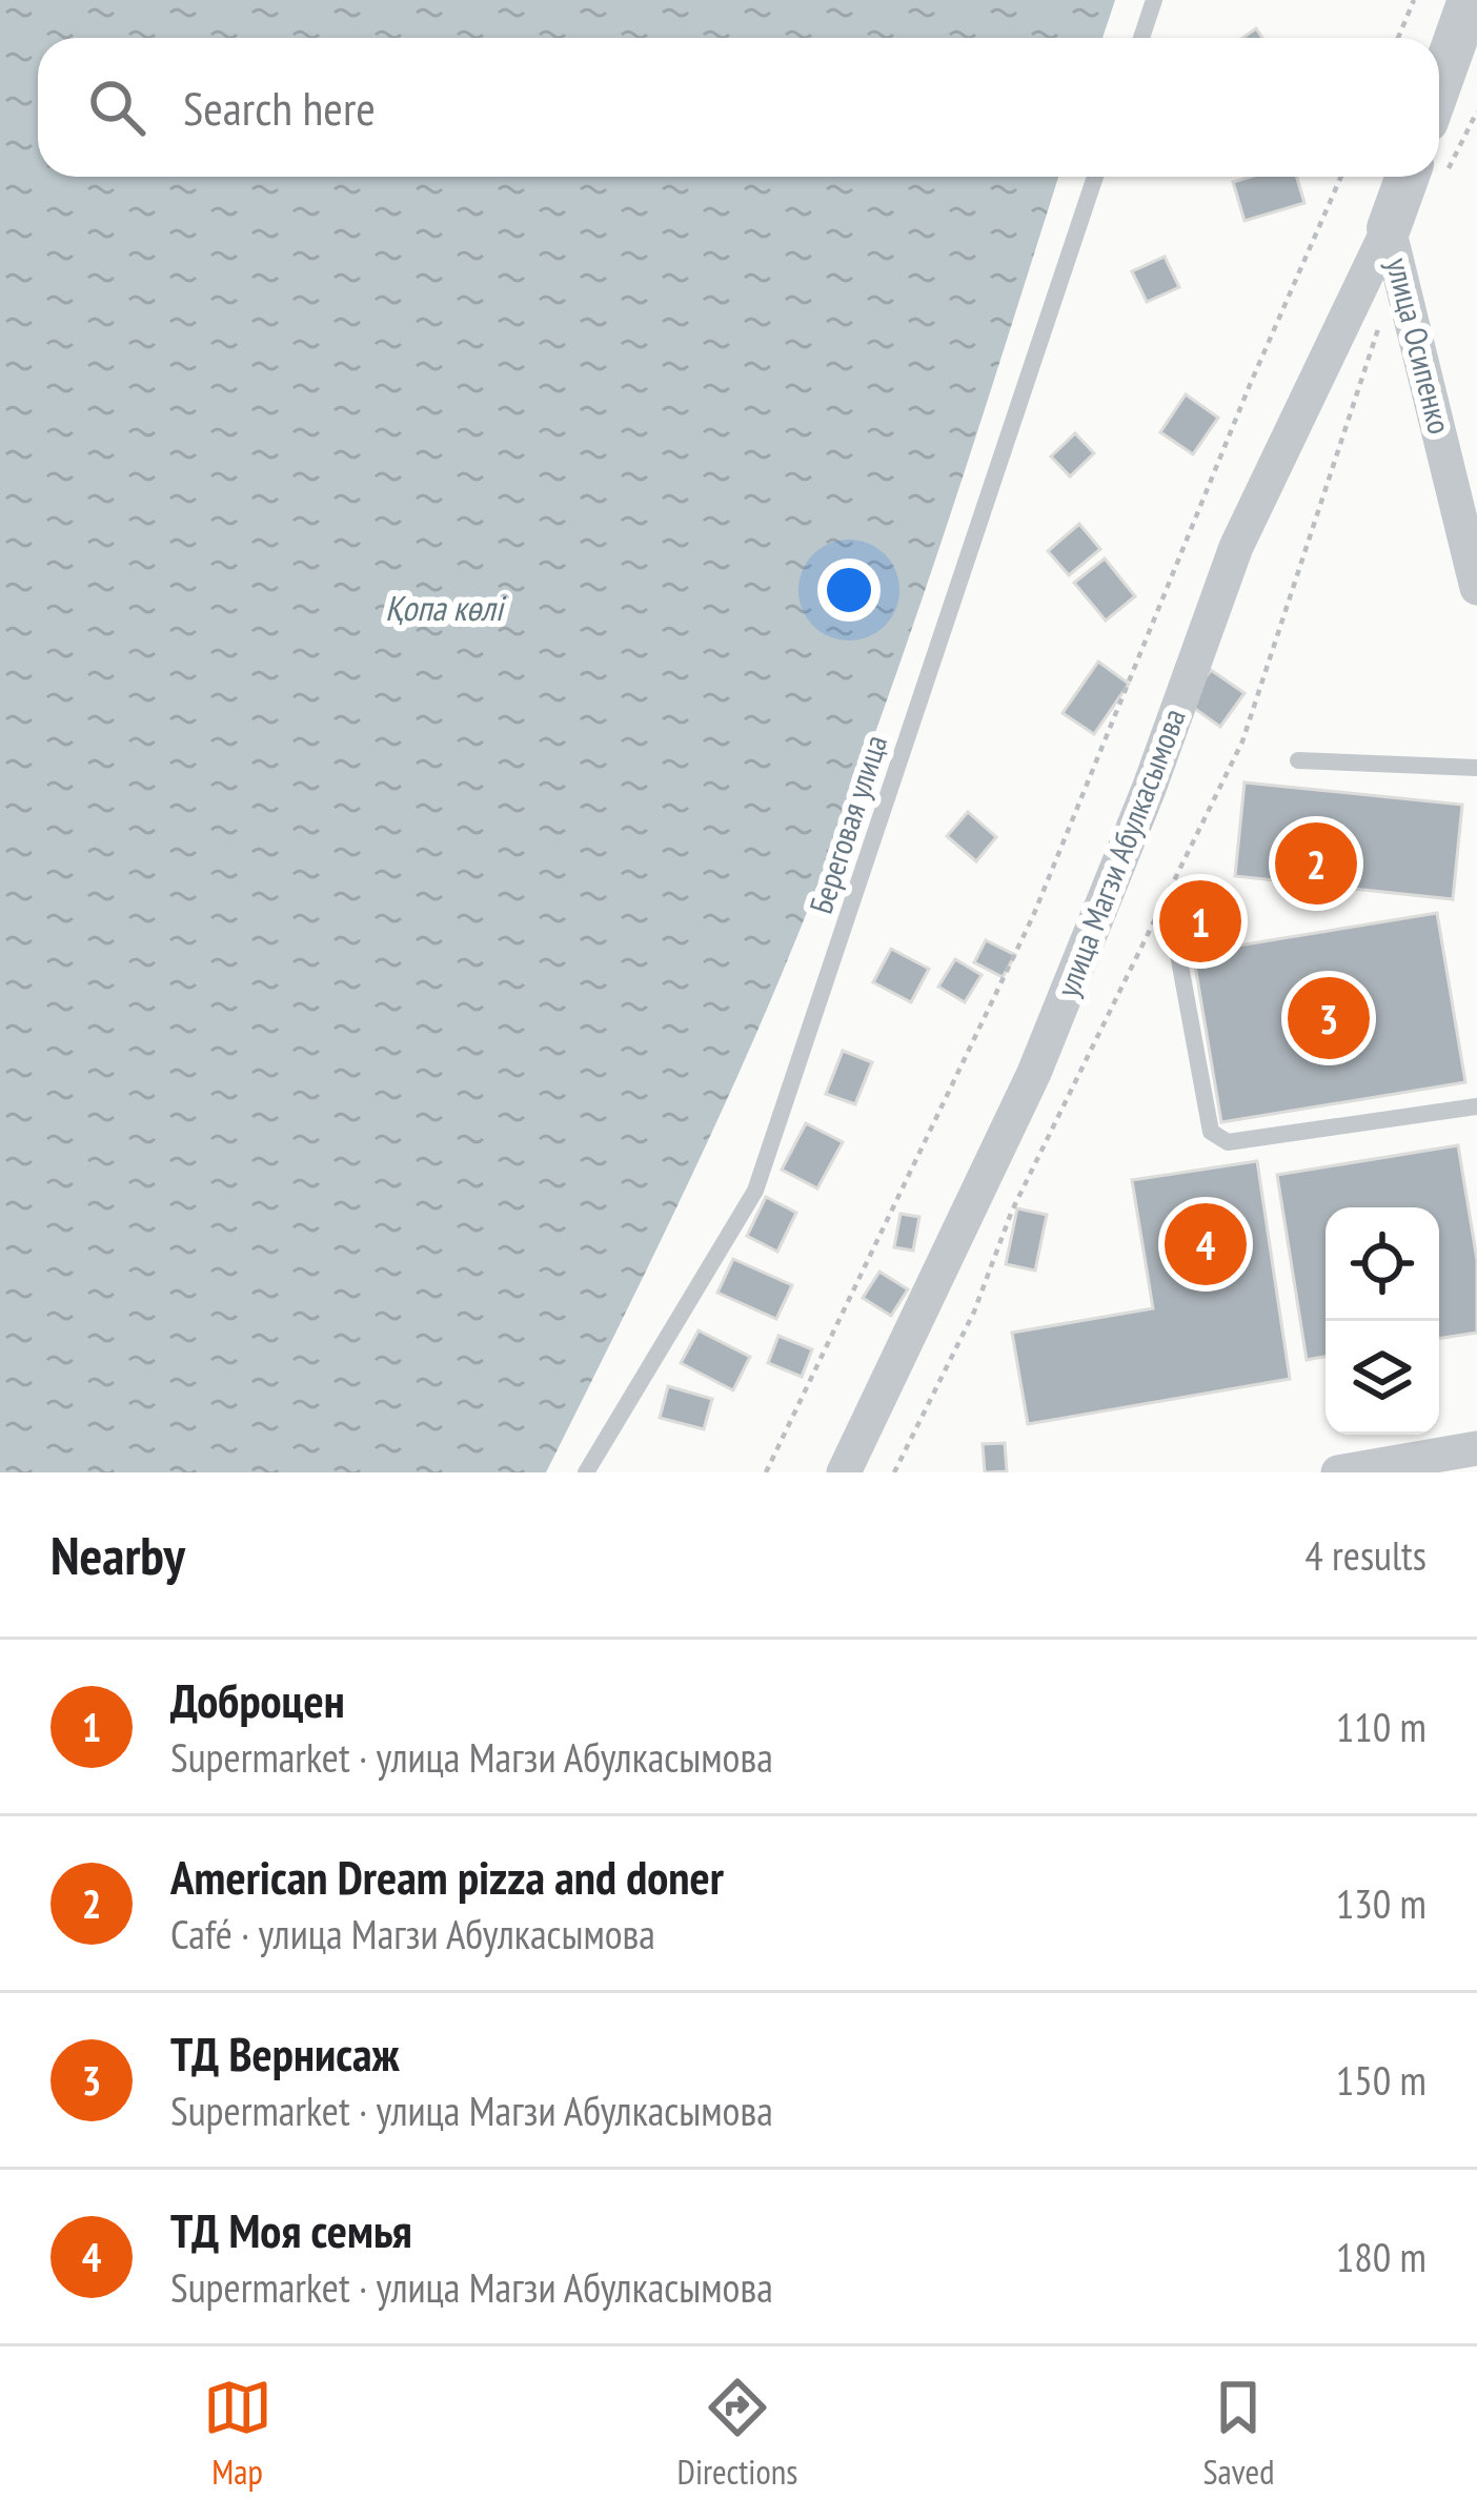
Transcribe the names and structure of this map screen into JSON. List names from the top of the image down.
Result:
{
  "streets": {
    "street": ["улица Осипенко", "улица Магзи Абулкасымова"],
    "lane": ["Береговая улица"]
  },
  "crossings": [
    ["улица Осипенко", "улица Магзи Абулкасымова"]
  ],
  "water": ["Қопа көлі"],
  "page": {
    "search": "Search here",
    "pins": [
      "2",
      "1",
      "3",
      "4"
    ],
    "heading": ["Nearby", "4 results"],
    "list": [
      {
        "mark": "1",
        "name": "Доброцен",
        "note": "Supermarket · улица Магзи Абулкасымова",
        "value": "110 m"
      },
      {
        "mark": "2",
        "name": "American Dream pizza and doner",
        "note": "Café · улица Магзи Абулкасымова",
        "value": "130 m"
      },
      {
        "mark": "3",
        "name": "ТД Вернисаж",
        "note": "Supermarket · улица Магзи Абулкасымова",
        "value": "150 m"
      },
      {
        "mark": "4",
        "name": "ТД Моя семья",
        "note": "Supermarket · улица Магзи Абулкасымова",
        "value": "180 m"
      }
    ],
    "nav": ["Map", "Directions", "Saved"]
  }
}
